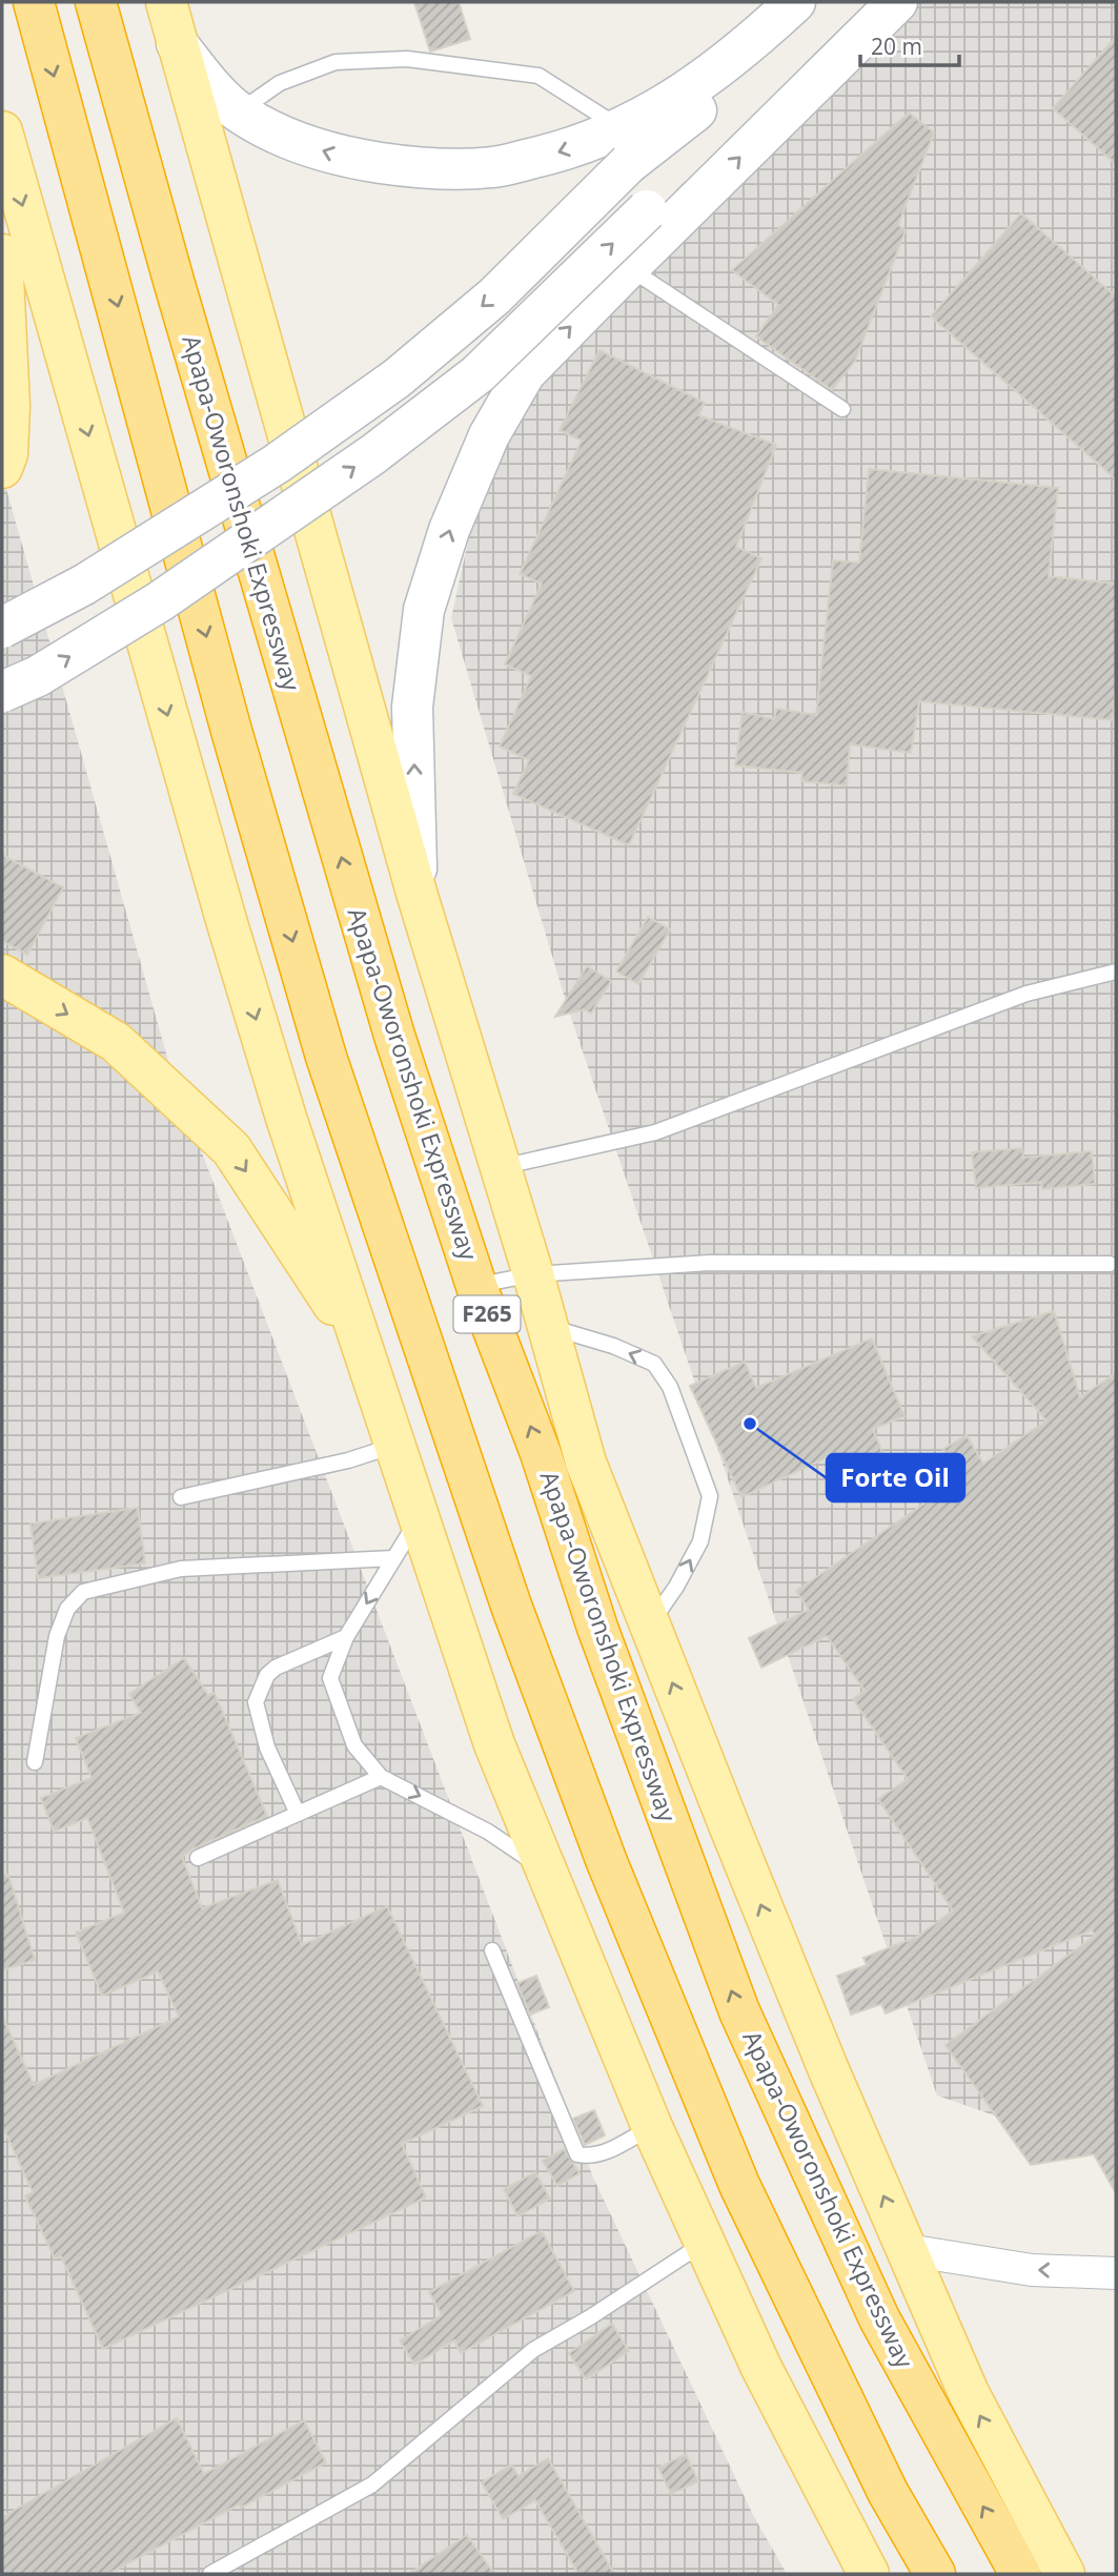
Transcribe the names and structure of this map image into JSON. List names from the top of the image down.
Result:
{
  "streets": {
    "highway": ["Apapa-Oworonshoki Expressway", "F265"]
  },
  "places": ["Forte Oil"],
  "scale_bar": "20 m"
}
